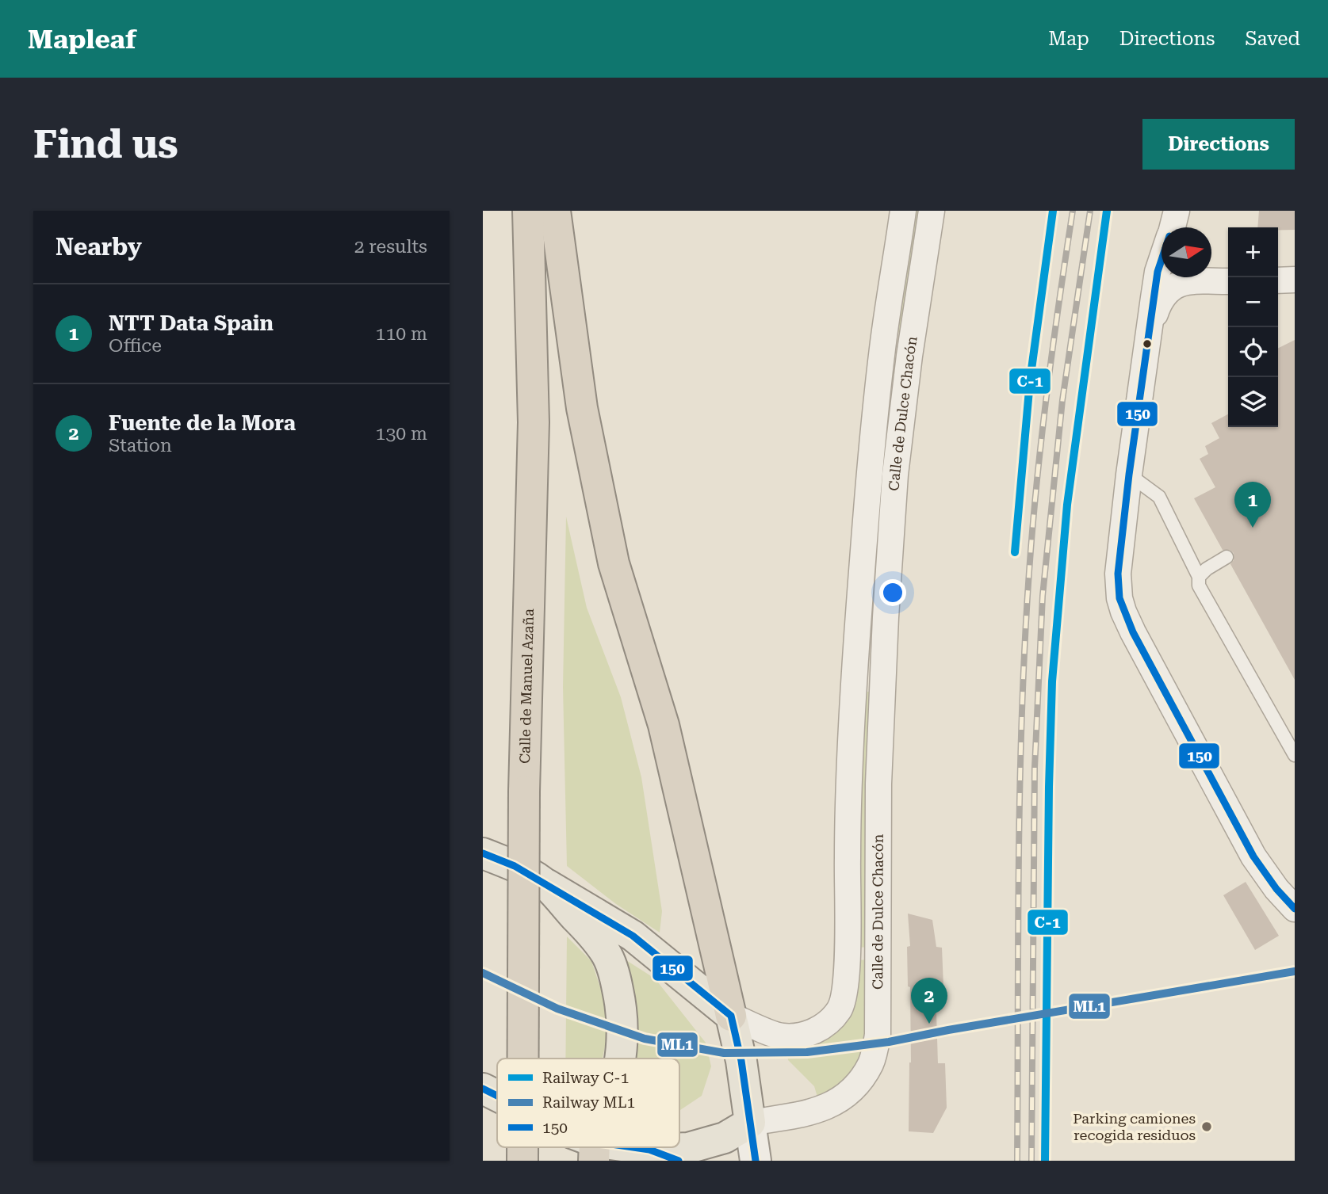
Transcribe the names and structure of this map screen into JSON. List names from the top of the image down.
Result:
{
  "streets": {
    "highway": ["Calle de Manuel Azaña"],
    "street": ["Calle de Dulce Chacón"]
  },
  "places": ["Parking camiones recogida residuos"],
  "lines": ["rail line C-1", "transit line 150", "rail line ML1"],
  "legend": ["Railway C-1", "Railway ML1", "150"],
  "north": "right",
  "page": {
    "header": "Mapleaf",
    "nav": ["Map", "Directions", "Saved"],
    "buttons": "Directions",
    "title": "Find us",
    "heading": ["Nearby", "2 results"],
    "map_buttons": ["+", "−"],
    "list": [
      {
        "mark": "1",
        "name": "NTT Data Spain",
        "note": "Office",
        "value": "110 m"
      },
      {
        "mark": "2",
        "name": "Fuente de la Mora",
        "note": "Station",
        "value": "130 m"
      }
    ],
    "pins": ["1", "2"]
  }
}
